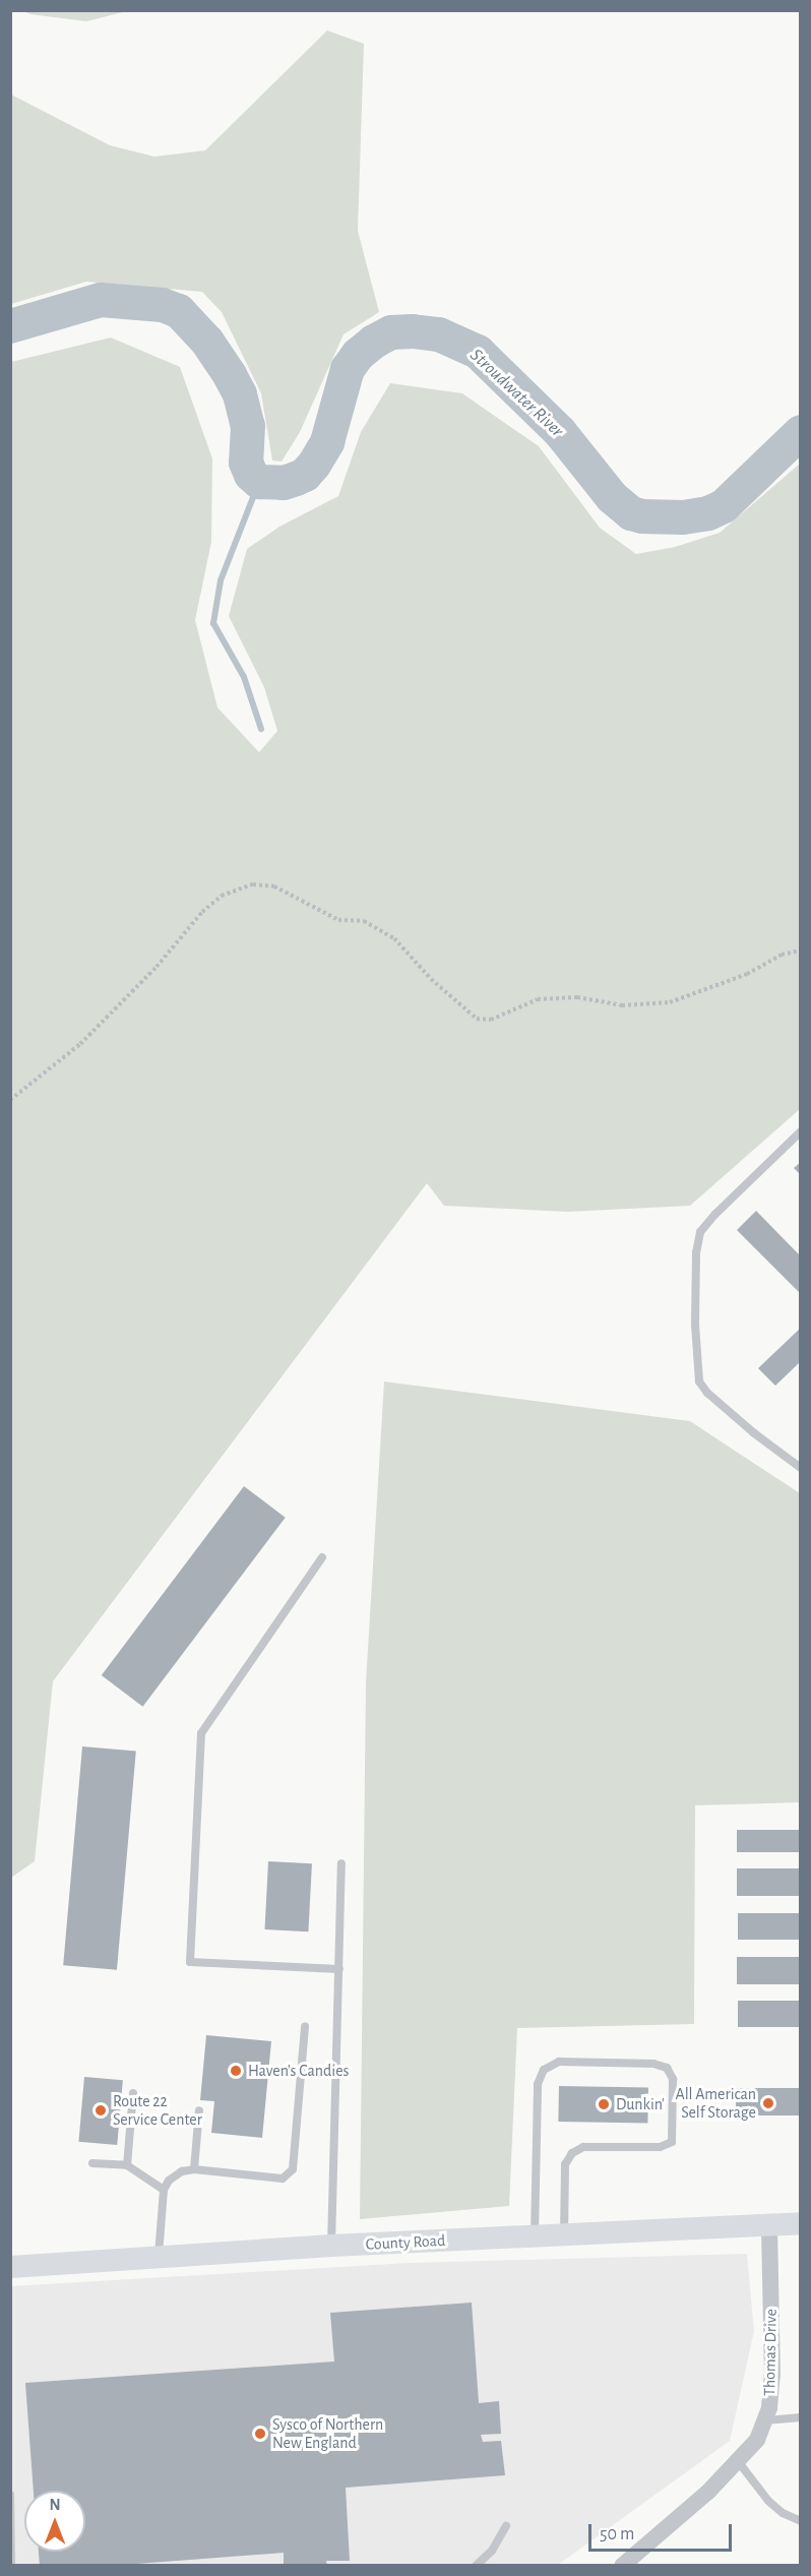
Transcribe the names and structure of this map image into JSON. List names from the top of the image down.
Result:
{
  "streets": {
    "main road": ["County Road"],
    "street": ["Thomas Drive"]
  },
  "crossings": [
    ["County Road", "Thomas Drive"]
  ],
  "water": ["Stroudwater River"],
  "places": [
    "Haven's Candies",
    "All American Self Storage",
    "Dunkin'",
    "Route 22 Service Center",
    "Sysco of Northern New England"
  ],
  "scale_bar": "50 m",
  "north": "top"
}
